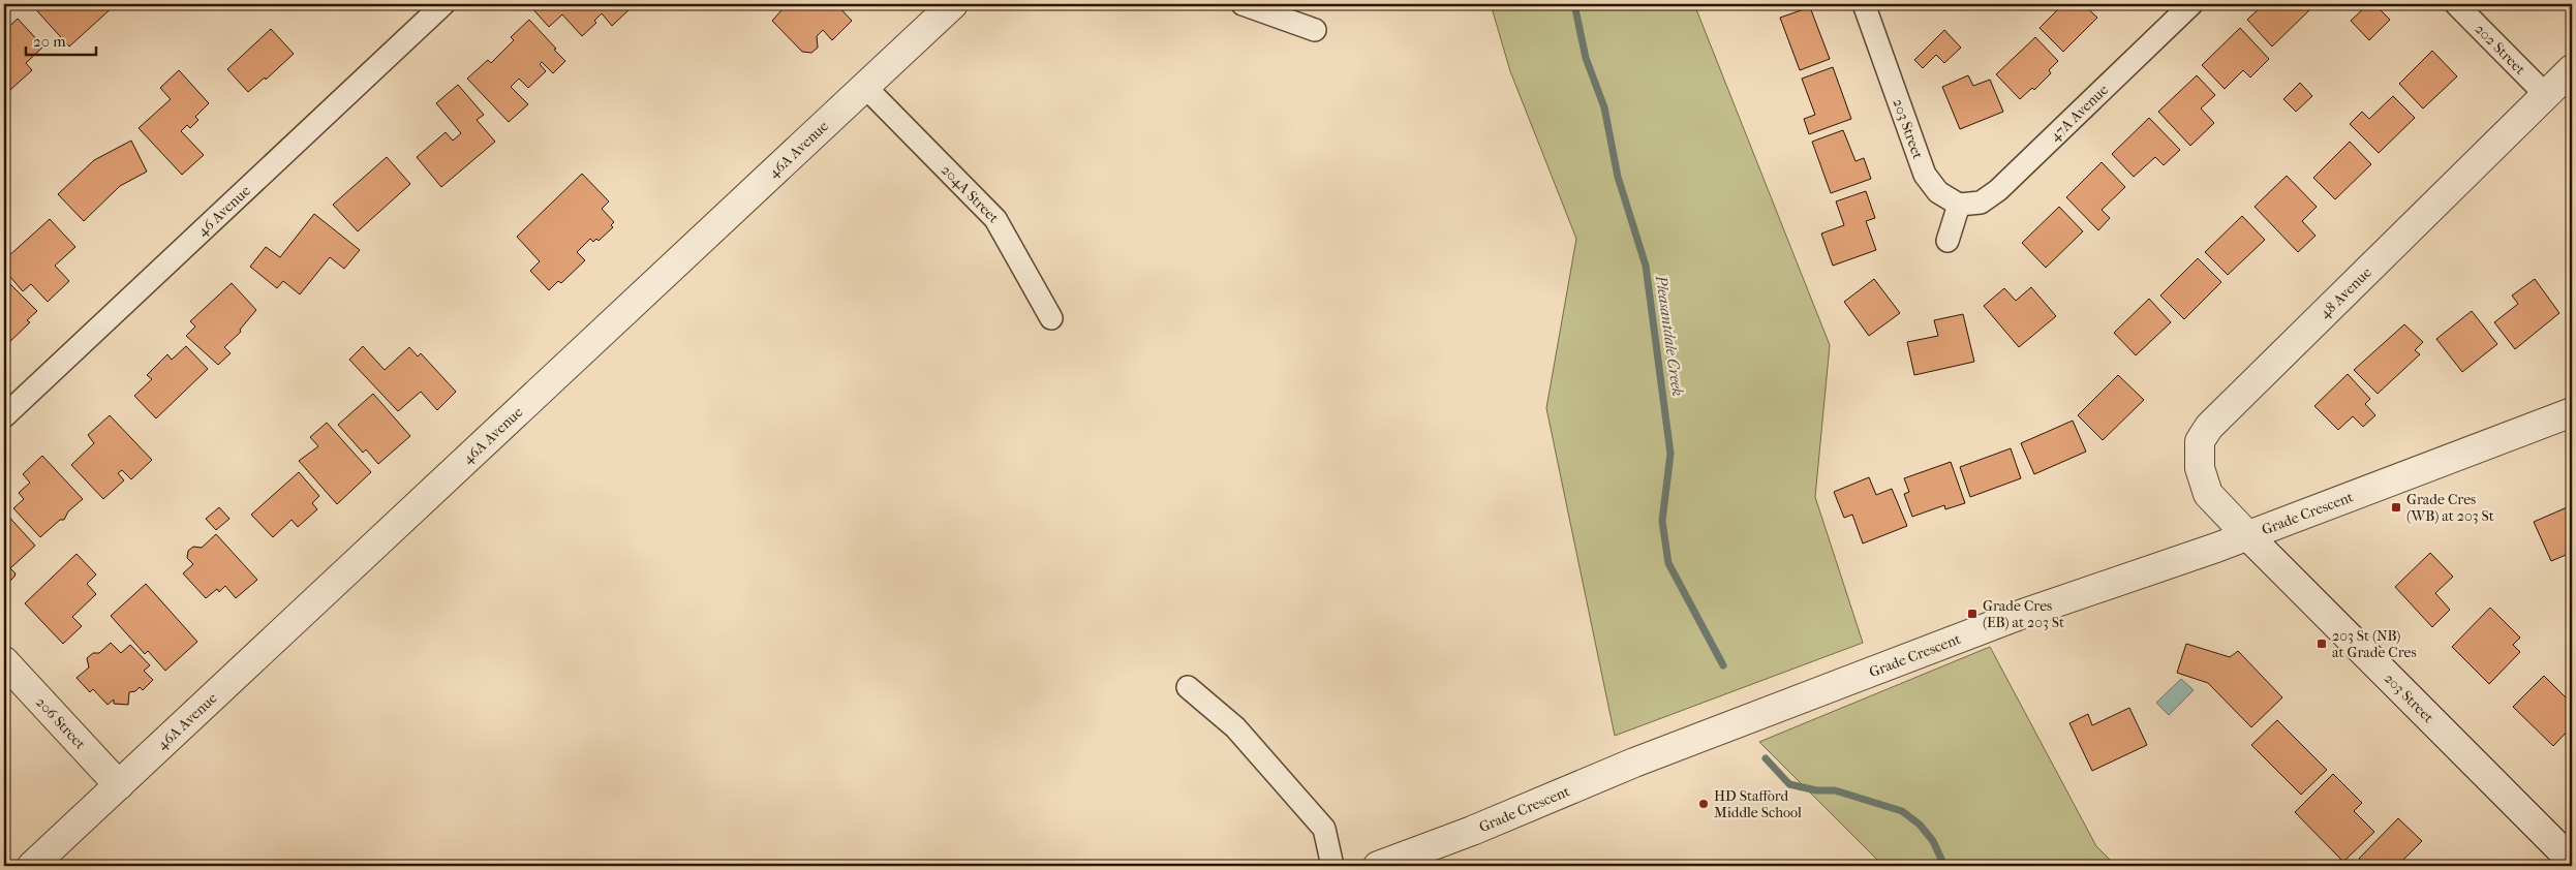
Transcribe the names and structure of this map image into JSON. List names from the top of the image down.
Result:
{
  "streets": {
    "street": [
      "202 Street",
      "47A Avenue",
      "203 Street",
      "46A Avenue",
      "204A Street",
      "46 Avenue",
      "48 Avenue",
      "Grade Crescent",
      "206 Street"
    ]
  },
  "crossings": [
    ["202 Street", "48 Avenue"],
    ["47A Avenue", "203 Street"],
    ["203 Street", "48 Avenue"],
    ["203 Street", "Grade Crescent"],
    ["46A Avenue", "204A Street"],
    ["46A Avenue", "206 Street"],
    ["48 Avenue", "Grade Crescent"]
  ],
  "water": ["Pleasantdale Creek"],
  "places": {
    "transit": ["Grade Cres (WB) at 203 St", "Grade Cres (EB) at 203 St", "203 St (NB) at Grade Cres"],
    "other": ["HD Stafford Middle School"]
  },
  "scale_bar": "20 m"
}
